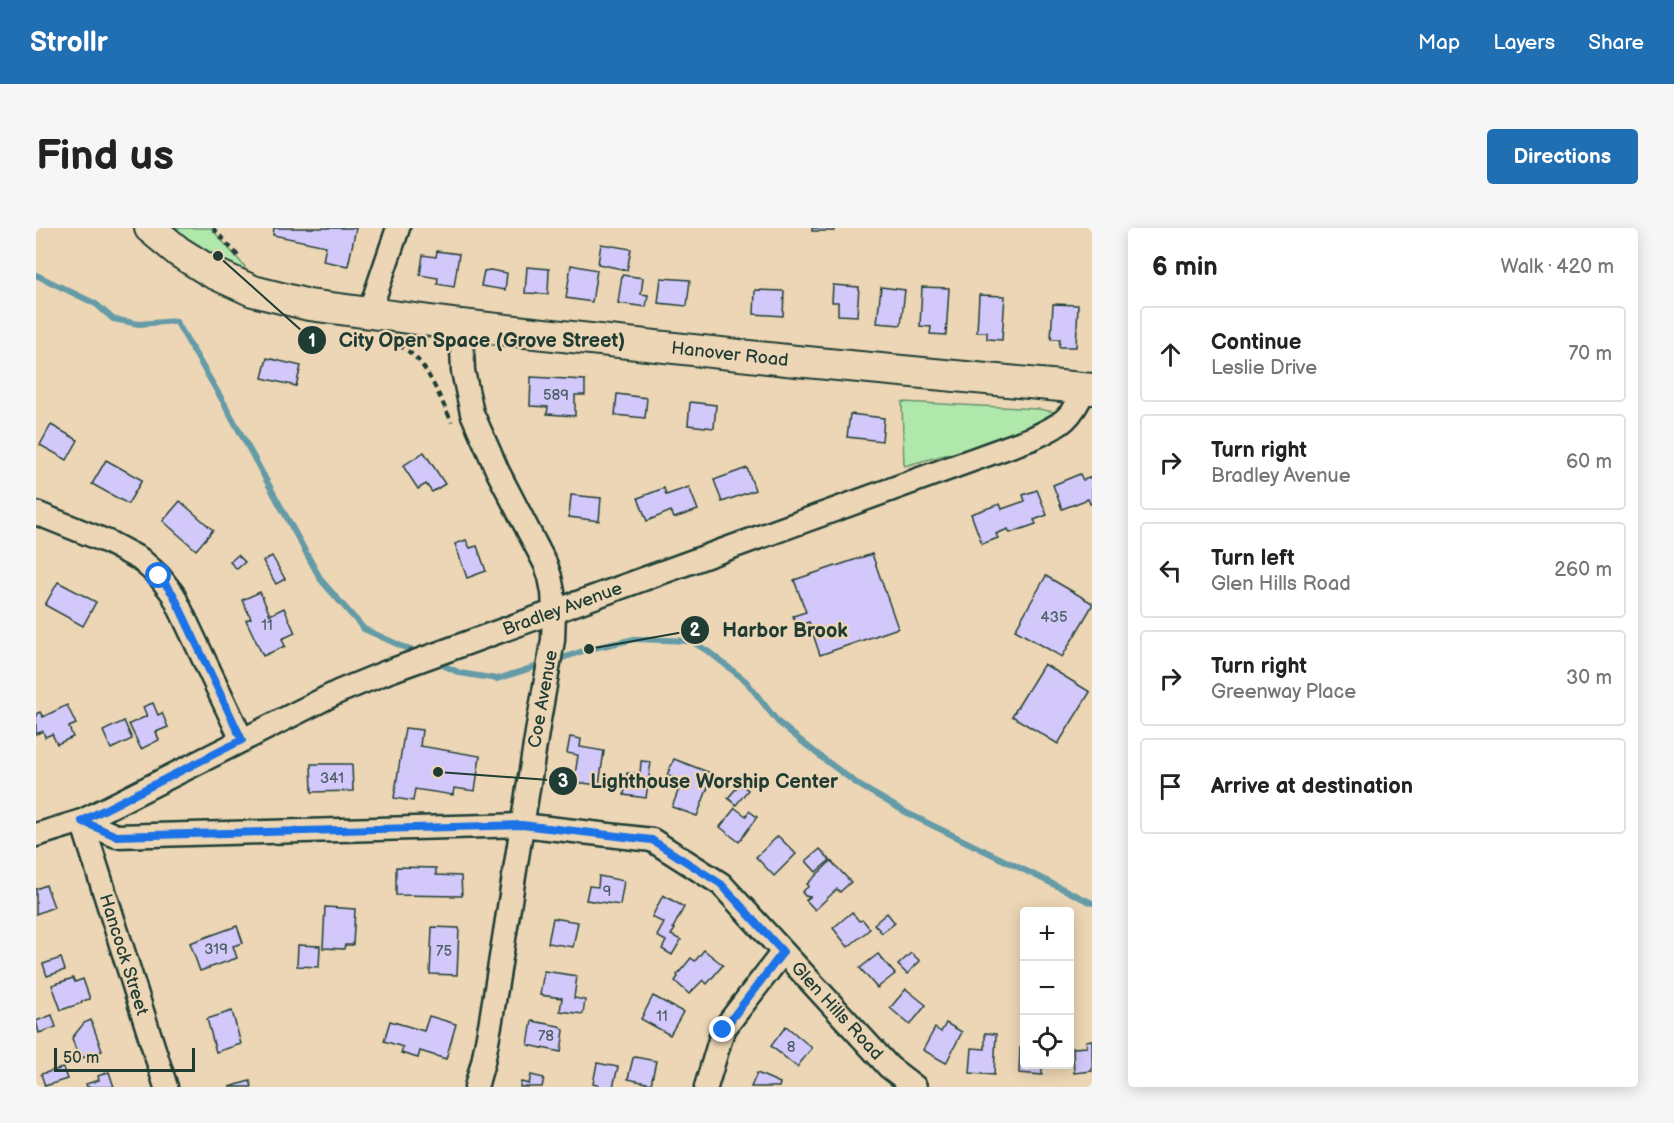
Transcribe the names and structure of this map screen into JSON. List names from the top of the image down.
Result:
{
  "streets": {
    "main road": ["Hanover Road"],
    "street": [
      "Bradley Avenue",
      "Coe Avenue",
      "Hancock Street",
      "Glen Hills Road"
    ]
  },
  "crossings": [
    ["Hanover Road", "Bradley Avenue"],
    ["Hanover Road", "Coe Avenue"],
    ["Bradley Avenue", "Coe Avenue"],
    ["Bradley Avenue", "Hancock Street"],
    ["Bradley Avenue", "Glen Hills Road"],
    ["Coe Avenue", "Glen Hills Road"],
    ["Hancock Street", "Glen Hills Road"]
  ],
  "places": ["City Open Space (Grove Street)", "Harbor Brook", "Lighthouse Worship Center"],
  "house_numbers": [
    "589",
    "435",
    "11",
    "341",
    "9",
    "319",
    "75",
    "11",
    "78",
    "8"
  ],
  "scale_bar": "50 m",
  "page": {
    "header": "Strollr",
    "nav": ["Map", "Layers", "Share"],
    "buttons": "Directions",
    "title": "Find us",
    "heading": ["6 min", "Walk · 420 m"],
    "list": [
      ["Continue", "Leslie Drive", "70 m"],
      ["Turn right", "Bradley Avenue", "60 m"],
      ["Turn left", "Glen Hills Road", "260 m"],
      ["Turn right", "Greenway Place", "30 m"],
      "Arrive at destination"
    ],
    "map_buttons": ["+", "−"],
    "scale": "50 m"
  }
}
